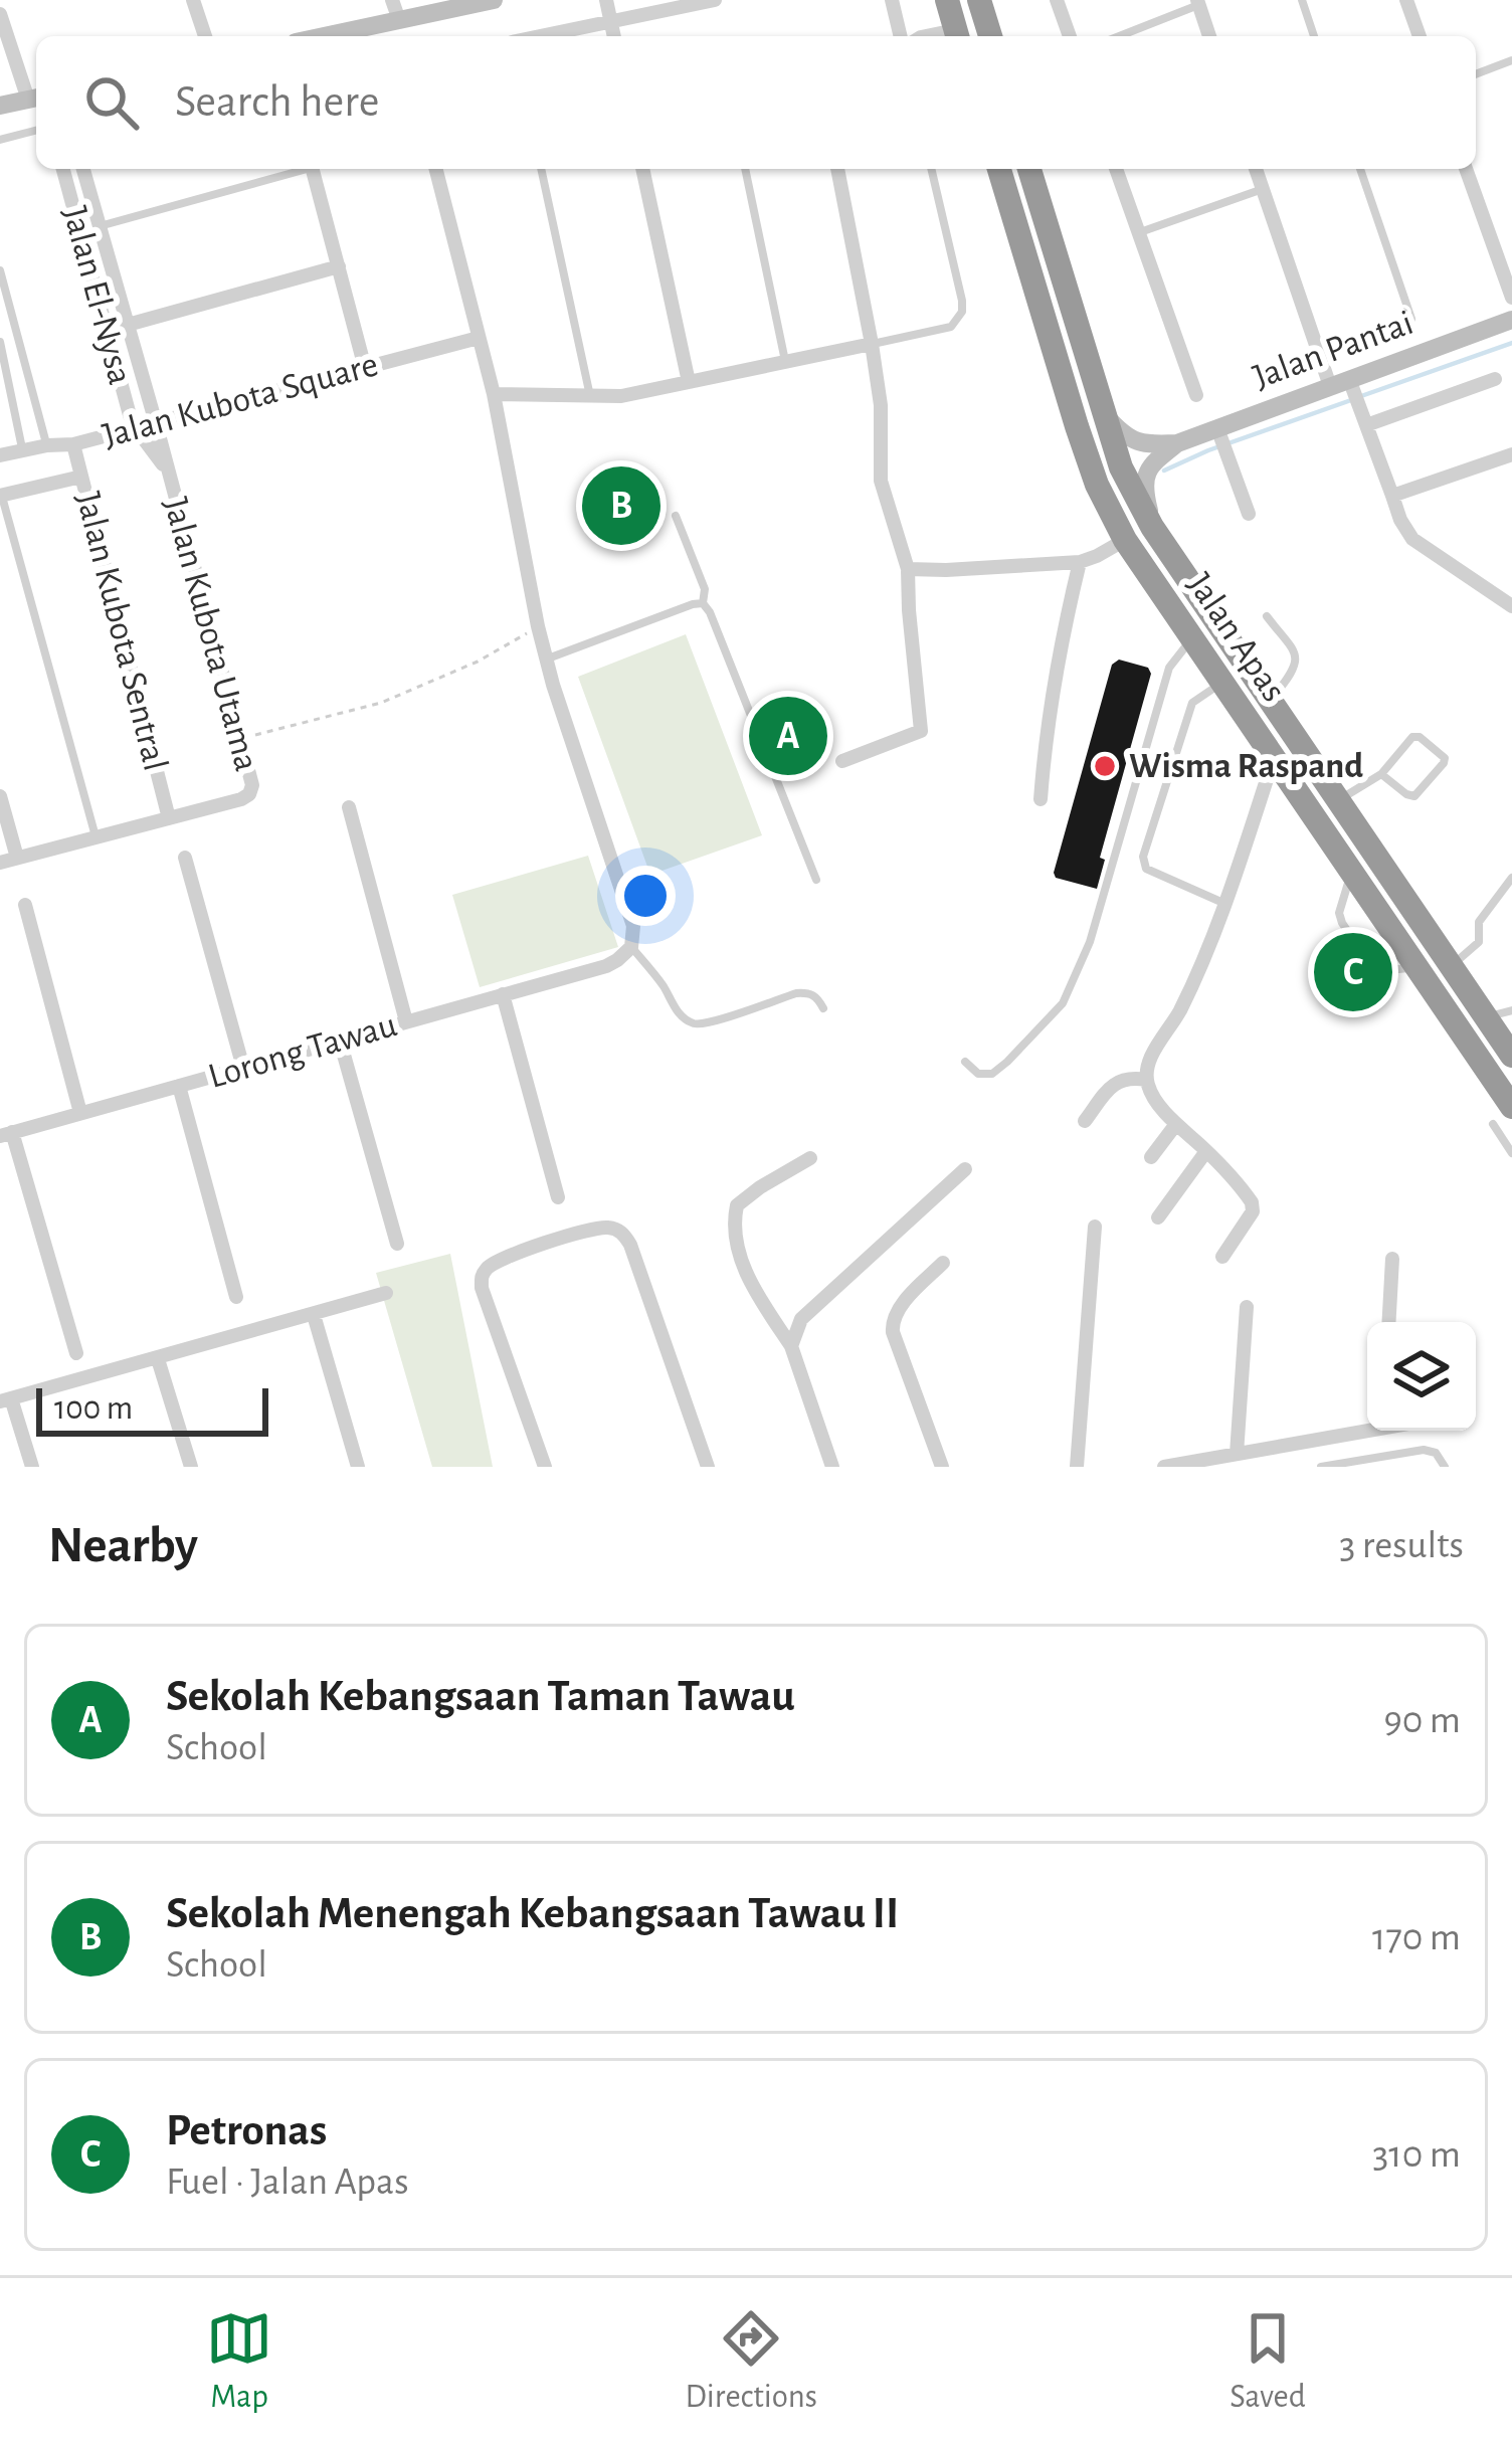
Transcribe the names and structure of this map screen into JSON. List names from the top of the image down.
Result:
{
  "streets": {
    "highway": ["Jalan Apas"],
    "street": [
      "Jalan El-Nysa",
      "Jalan Pantai",
      "Jalan Kubota Square",
      "Jalan Kubota Sentral",
      "Jalan Kubota Utama",
      "Lorong Tawau"
    ]
  },
  "crossings": [
    ["Jalan El-Nysa", "Jalan Kubota Square"],
    ["Jalan El-Nysa", "Jalan Kubota Utama"],
    ["Jalan Kubota Square", "Jalan Kubota Sentral"],
    ["Jalan Kubota Square", "Jalan Kubota Utama"],
    ["Jalan Kubota Sentral", "Jalan Kubota Utama"]
  ],
  "places": ["Wisma Raspand"],
  "scale_bar": "100 m",
  "page": {
    "search": "Search here",
    "pins": ["B", "A", "C"],
    "scale": "100 m",
    "heading": ["Nearby", "3 results"],
    "list": [
      {
        "mark": "A",
        "name": "Sekolah Kebangsaan Taman Tawau",
        "note": "School",
        "value": "90 m"
      },
      {
        "mark": "B",
        "name": "Sekolah Menengah Kebangsaan Tawau II",
        "note": "School",
        "value": "170 m"
      },
      {
        "mark": "C",
        "name": "Petronas",
        "note": "Fuel · Jalan Apas",
        "value": "310 m"
      }
    ],
    "nav": ["Map", "Directions", "Saved"]
  }
}
